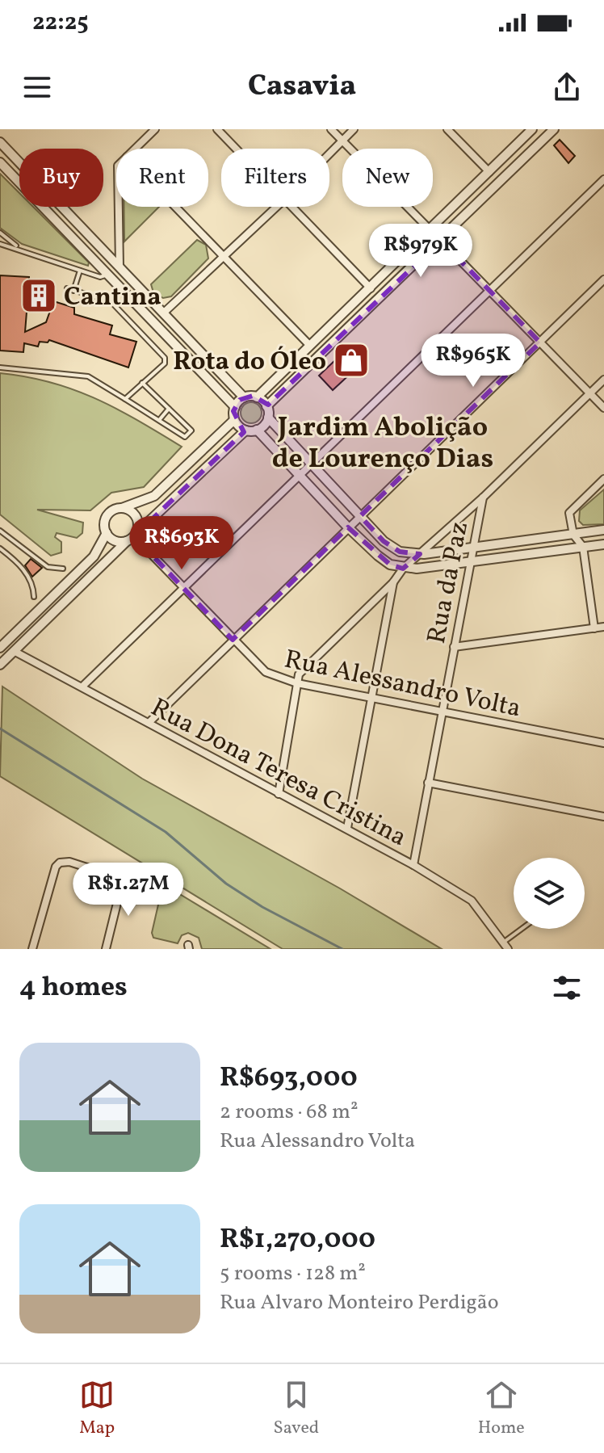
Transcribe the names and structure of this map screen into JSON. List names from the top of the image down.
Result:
{
  "streets": {
    "street": ["Rua da Paz", "Rua Alessandro Volta", "Rua Dona Teresa Cristina"]
  },
  "crossings": [
    ["Rua da Paz", "Rua Alessandro Volta"],
    ["Rua da Paz", "Rua Dona Teresa Cristina"]
  ],
  "districts": ["Jardim Abolição de Lourenço Dias"],
  "places": {
    "building": ["Cantina"],
    "shop": ["Rota do Óleo"]
  },
  "page": {
    "status": "22:25",
    "header": "Casavia",
    "chip": [
      "Buy",
      "Rent",
      "Filters",
      "New"
    ],
    "price": [
      "R$979K",
      "R$965K",
      "R$693K",
      "R$1.27M"
    ],
    "heading": "4 homes",
    "list": [
      {
        "name": "R$693,000",
        "note": "2 rooms · 68 m² · Rua Alessandro Volta"
      },
      {
        "name": "R$1,270,000",
        "note": "5 rooms · 128 m² · Rua Alvaro Monteiro Perdigão"
      }
    ],
    "tabs": ["Map", "Saved", "Home"]
  }
}
